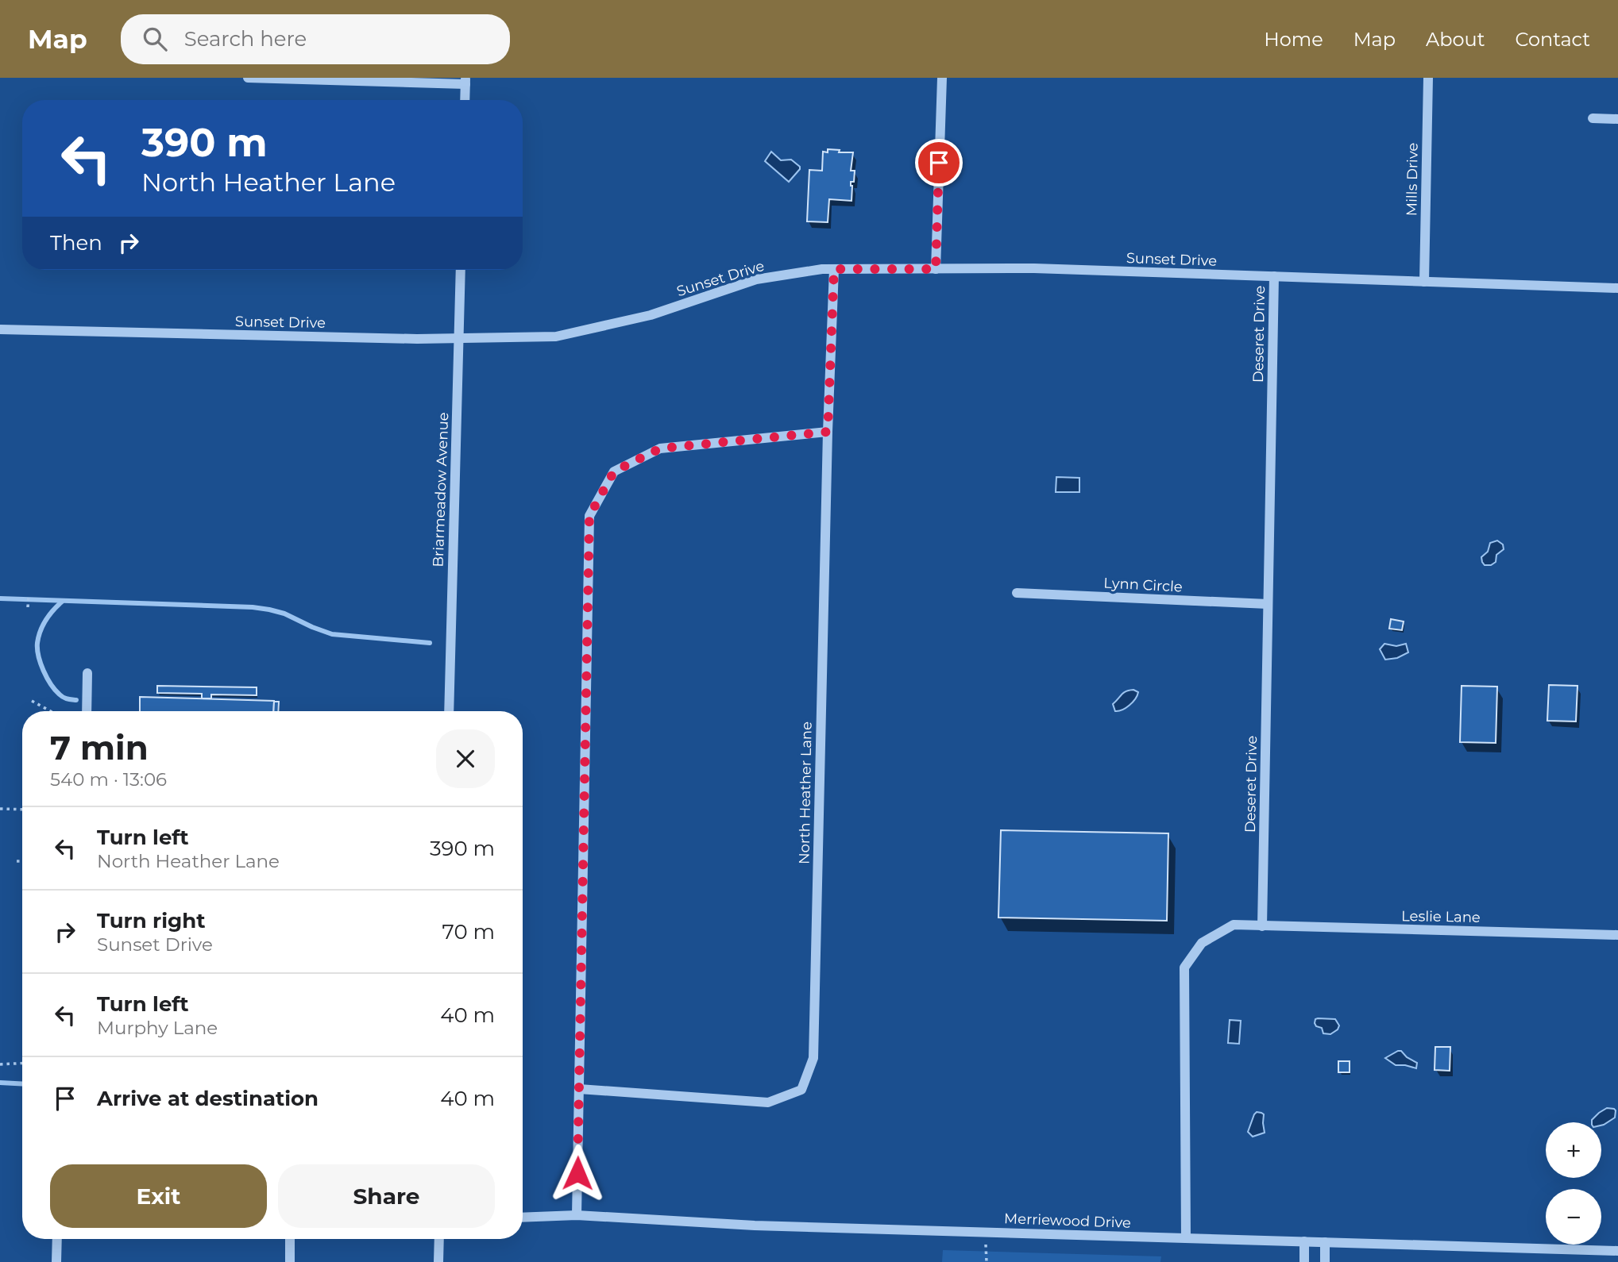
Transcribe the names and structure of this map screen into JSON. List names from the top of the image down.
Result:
{
  "streets": {
    "street": [
      "Mills Drive",
      "Sunset Drive",
      "Deseret Drive",
      "Briarmeadow Avenue",
      "Lynn Circle",
      "North Heather Lane",
      "Leslie Lane",
      "Merriewood Drive"
    ]
  },
  "crossings": [
    ["Mills Drive", "Sunset Drive"],
    ["Sunset Drive", "Deseret Drive"],
    ["Sunset Drive", "Briarmeadow Avenue"],
    ["Sunset Drive", "North Heather Lane"],
    ["Deseret Drive", "Lynn Circle"],
    ["Deseret Drive", "Leslie Lane"]
  ],
  "page": {
    "header": "Map",
    "search": "Search here",
    "nav": [
      "Home",
      "Map",
      "About",
      "Contact"
    ],
    "turn": ["390 m", "North Heather Lane"],
    "then": "Then",
    "heading": ["7 min", "540 m · 13:06"],
    "list": [
      {
        "name": "Turn left",
        "note": "North Heather Lane",
        "value": "390 m"
      },
      {
        "name": "Turn right",
        "note": "Sunset Drive",
        "value": "70 m"
      },
      {
        "name": "Turn left",
        "note": "Murphy Lane",
        "value": "40 m"
      },
      {
        "name": "Arrive at destination",
        "value": "40 m"
      }
    ],
    "map_buttons": ["+", "−"],
    "buttons": ["Exit", "Share"]
  }
}
